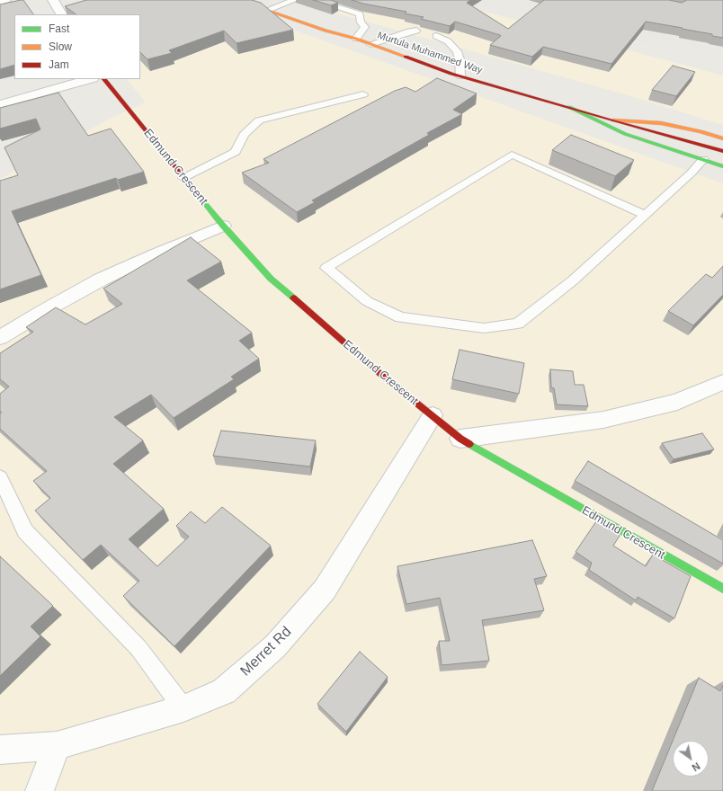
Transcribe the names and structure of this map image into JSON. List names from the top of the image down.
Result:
{
  "streets": {
    "main road": ["Murtula Muhammed Way", "Edmund Crescent"],
    "street": ["Merret Rd"]
  },
  "crossings": [
    ["Edmund Crescent", "Merret Rd"]
  ],
  "legend": ["Fast", "Slow", "Jam"],
  "north": "bottom right"
}
